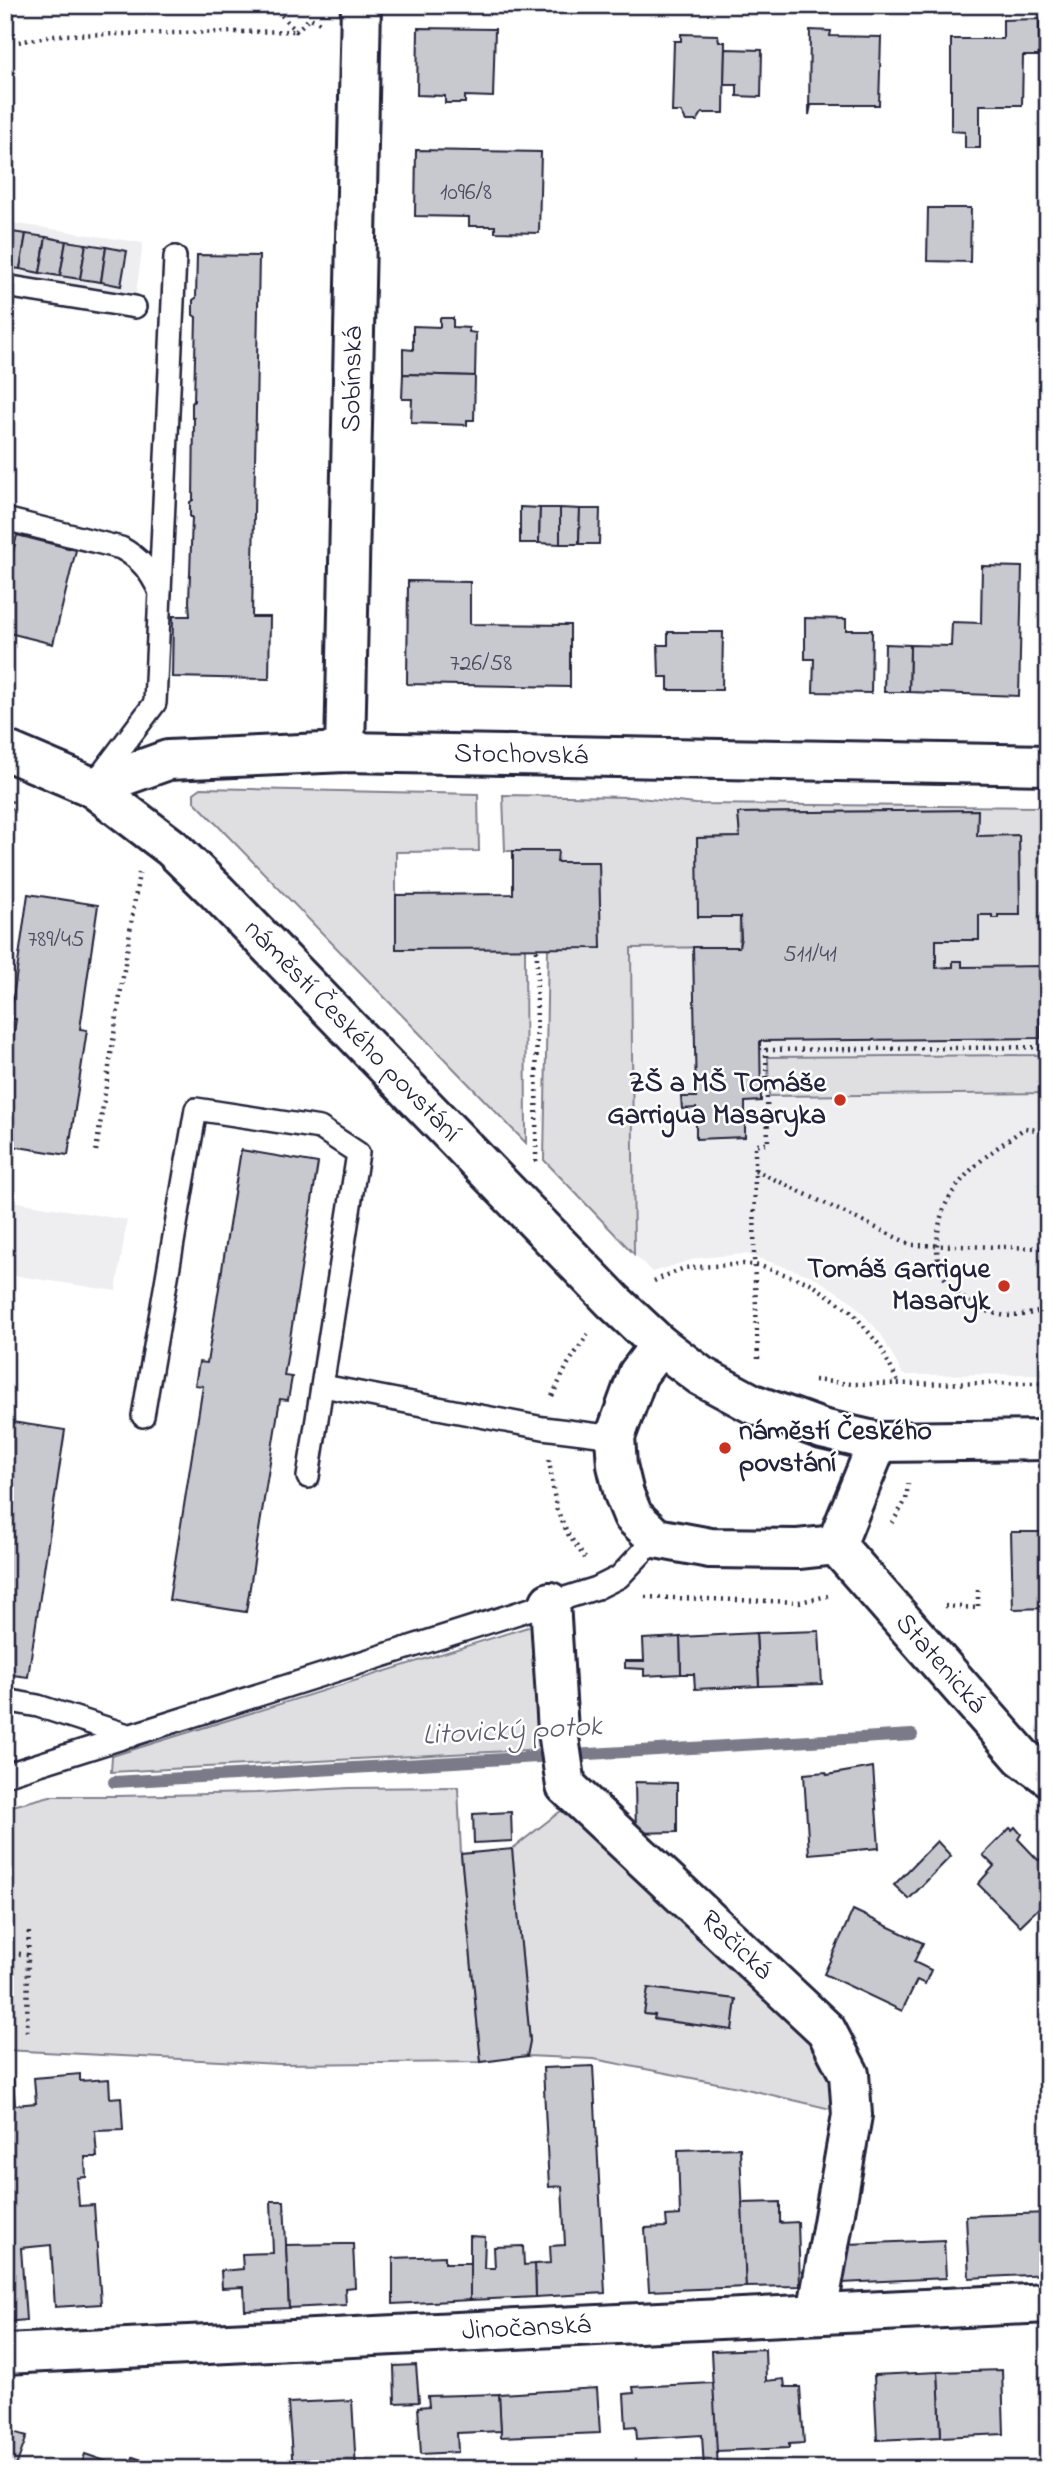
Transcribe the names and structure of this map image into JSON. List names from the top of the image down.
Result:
{
  "streets": {
    "street": [
      "Sobínská",
      "Stochovská",
      "náměstí Českého povstání",
      "Statenická",
      "Račická",
      "Jinočanská"
    ]
  },
  "crossings": [
    ["Sobínská", "Stochovská"],
    ["Stochovská", "náměstí Českého povstání"],
    ["Račická", "Jinočanská"]
  ],
  "water": ["Litovický potok"],
  "places": ["ZŠ a MŠ Tomáše Garrigua Masaryka", "Tomáš Garrigue Masaryk", "náměstí Českého povstání"],
  "house_numbers": [
    "1096/8",
    "726/58",
    "789/45",
    "511/41"
  ]
}
